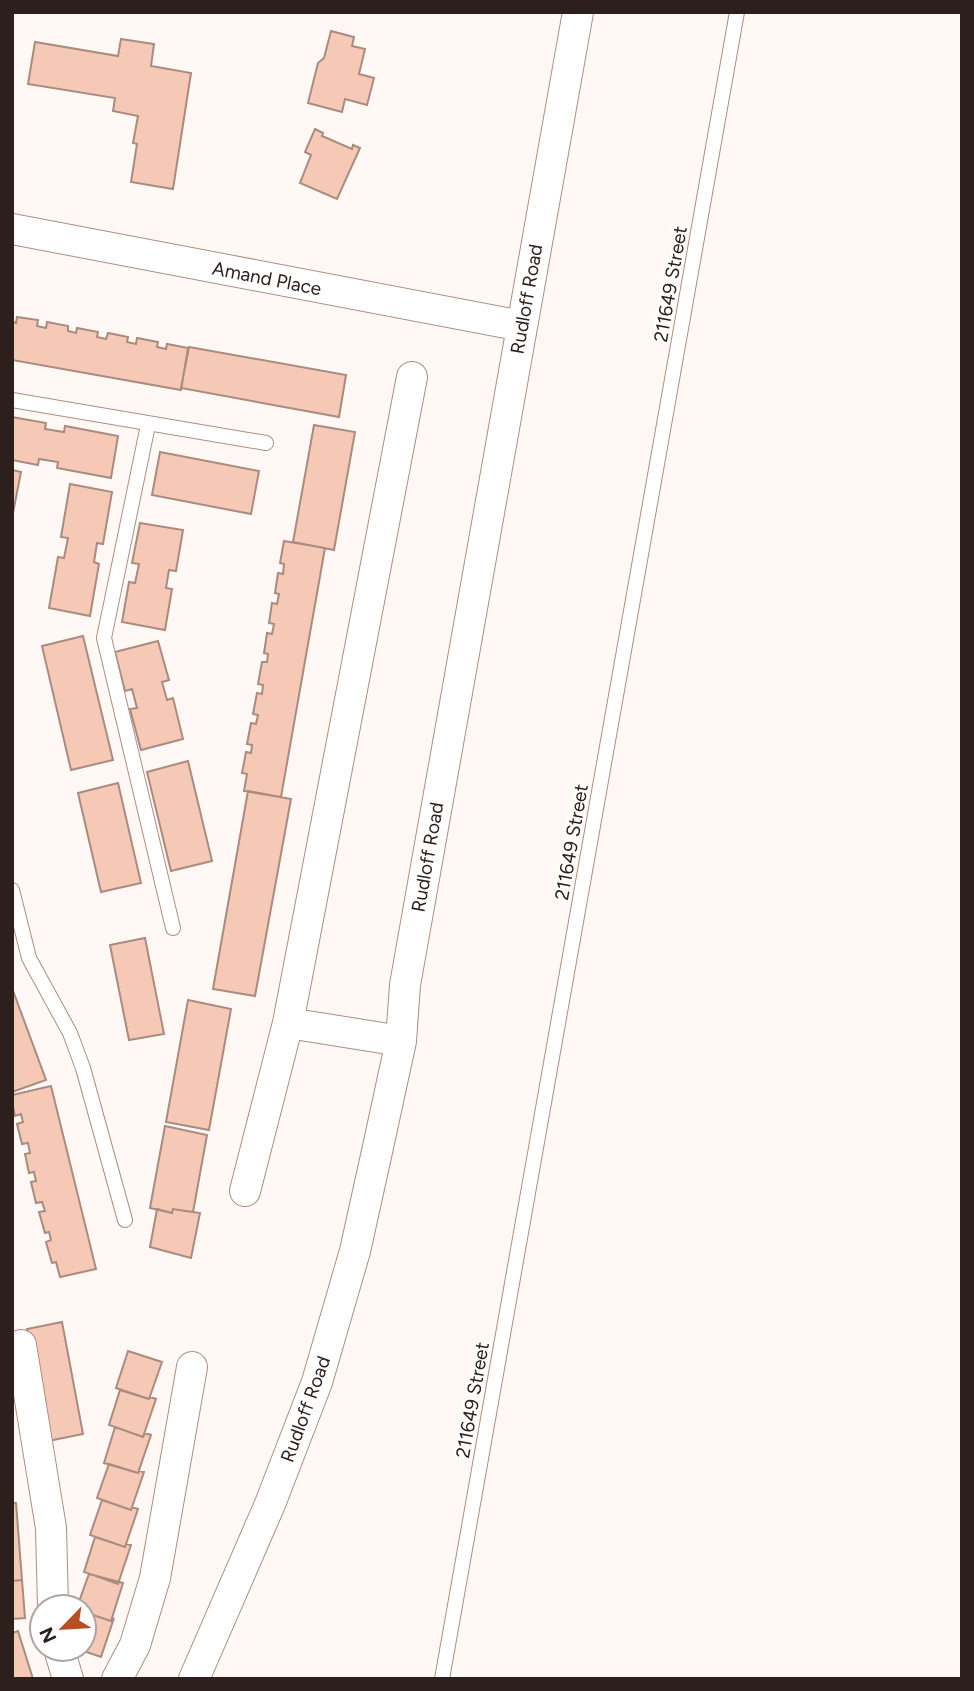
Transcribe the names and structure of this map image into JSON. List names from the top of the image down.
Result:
{
  "streets": {
    "street": ["Amand Place", "Rudloff Road"],
    "lane": ["211649 Street"]
  },
  "crossings": [
    ["Amand Place", "Rudloff Road"]
  ],
  "north": "bottom left"
}
